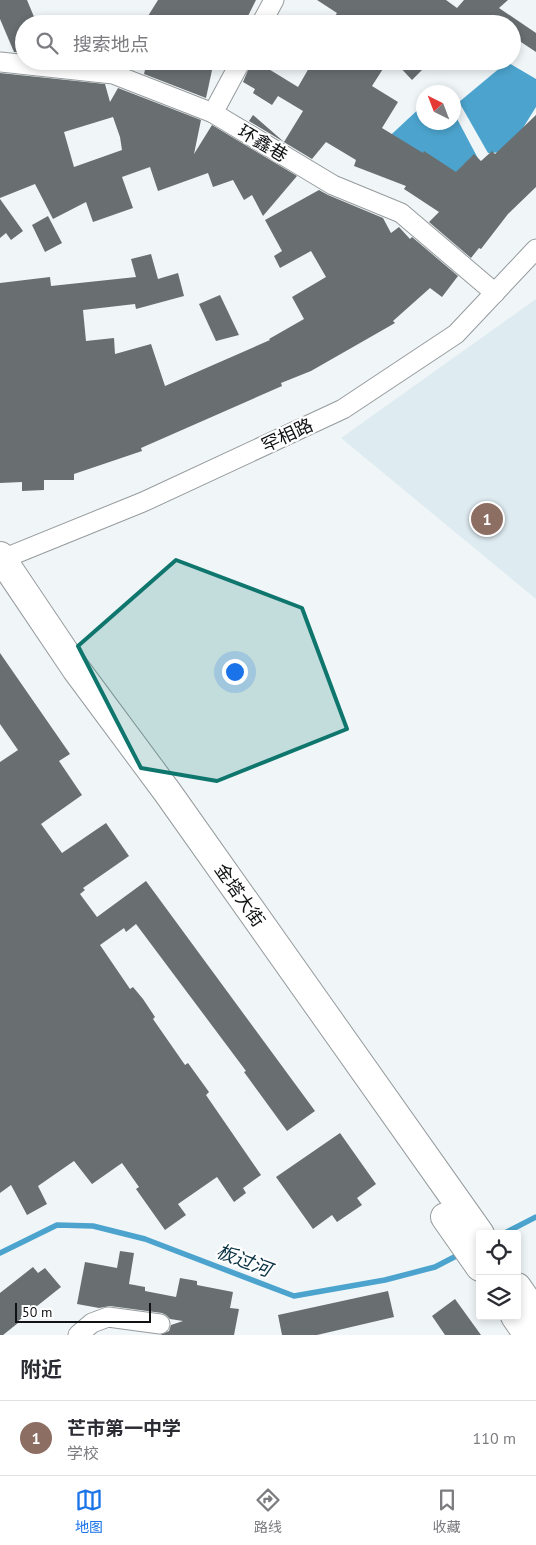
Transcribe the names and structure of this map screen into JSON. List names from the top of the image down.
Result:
{
  "streets": {
    "main road": ["金塔大街"],
    "street": ["环鑫巷", "罕相路"]
  },
  "crossings": [
    ["环鑫巷", "罕相路"],
    ["罕相路", "金塔大街"]
  ],
  "water": ["板过河"],
  "scale_bar": "50 m",
  "north": "top left",
  "page": {
    "search": "搜索地点",
    "pins": "1",
    "scale": "50 m",
    "heading": "附近",
    "list": [
      {
        "mark": "1",
        "name": "芒市第一中学",
        "note": "学校",
        "value": "110 m"
      }
    ],
    "nav": ["地图", "路线", "收藏"]
  }
}
